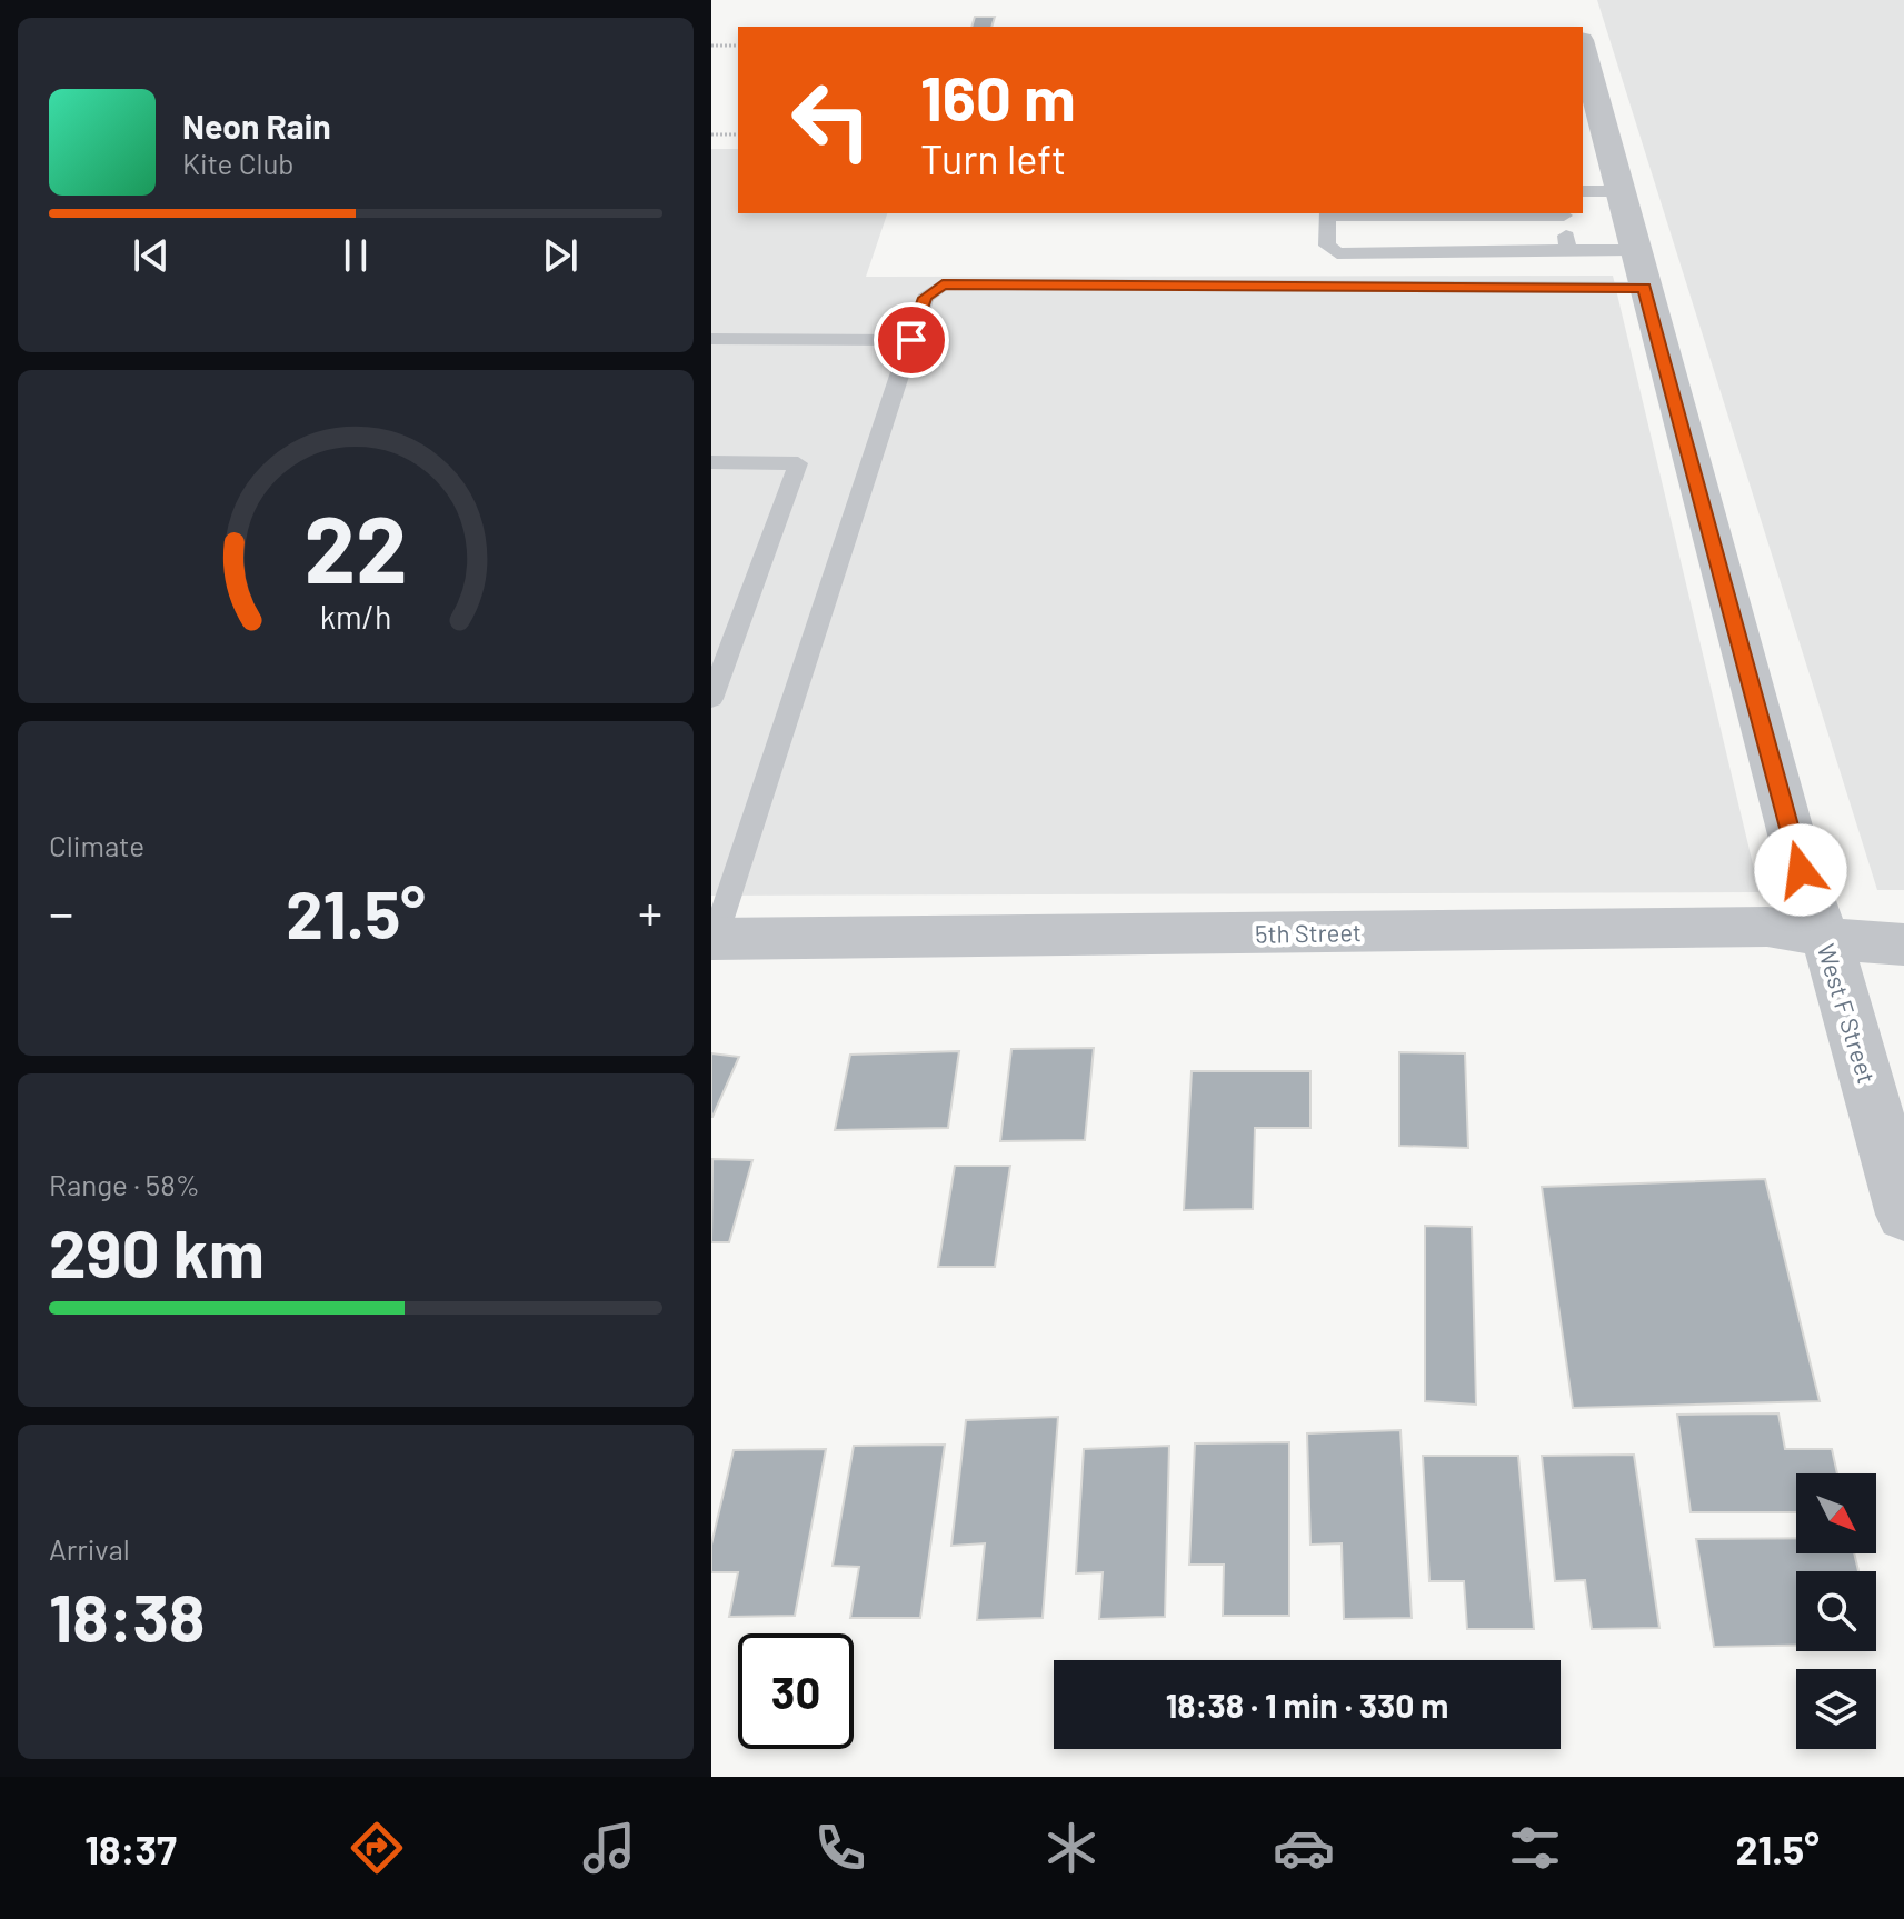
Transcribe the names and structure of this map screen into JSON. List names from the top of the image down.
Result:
{
  "streets": {
    "street": ["5th Street", "West F Street"]
  },
  "crossings": [
    ["5th Street", "West F Street"]
  ],
  "north": "bottom right",
  "page": {
    "turn": ["160 m", "Turn left"],
    "song": ["Neon Rain", "Kite Club"],
    "tile": [
      "Climate",
      ["Range · 58%", "290 km"],
      ["Arrival", "18:38"]
    ],
    "heat": ["−", "21.5°", "+"],
    "limit": "30",
    "trip": "18:38 · 1 min · 330 m",
    "tabs": ["18:37", "21.5°"],
    "gauge": ["22", "km/h"]
  }
}
